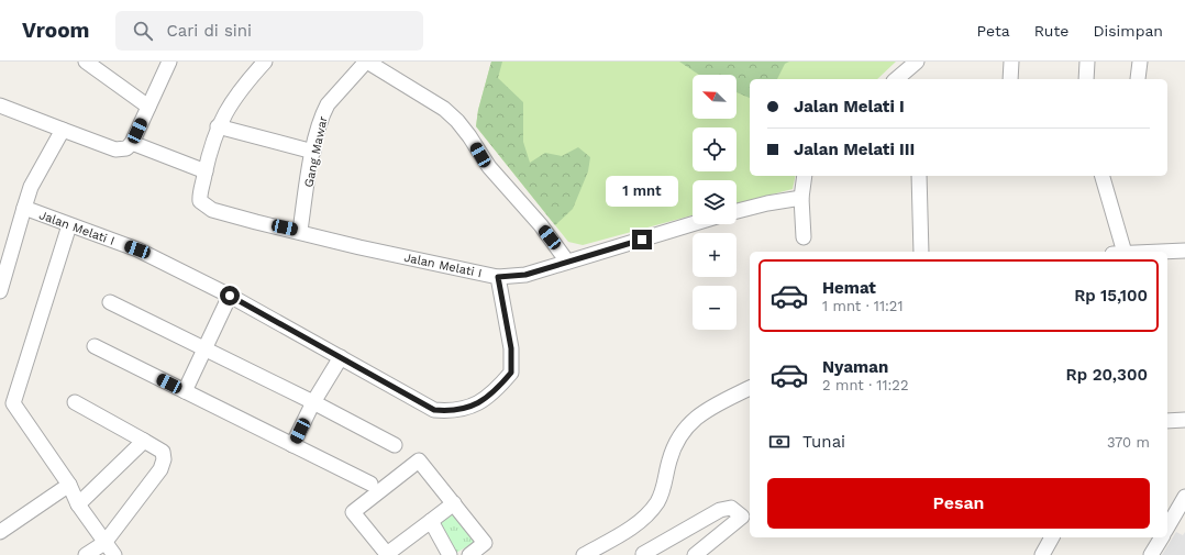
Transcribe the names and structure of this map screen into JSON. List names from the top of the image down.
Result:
{
  "streets": {
    "street": ["Gang Mawar", "Jalan Melati I"]
  },
  "crossings": [
    ["Gang Mawar", "Jalan Melati I"]
  ],
  "north": "top left",
  "page": {
    "header": "Vroom",
    "search": "Cari di sini",
    "nav": ["Peta", "Rute", "Disimpan"],
    "map_buttons": ["+", "−"],
    "banner": ["Jalan Melati I", "Jalan Melati III"],
    "bubble": "1 mnt",
    "list": [
      {
        "name": "Hemat",
        "note": "1 mnt · 11:21",
        "value": "Rp 15,100"
      },
      {
        "name": "Nyaman",
        "note": "2 mnt · 11:22",
        "value": "Rp 20,300"
      }
    ],
    "pay": ["Tunai", "370 m"],
    "buttons": "Pesan"
  }
}
